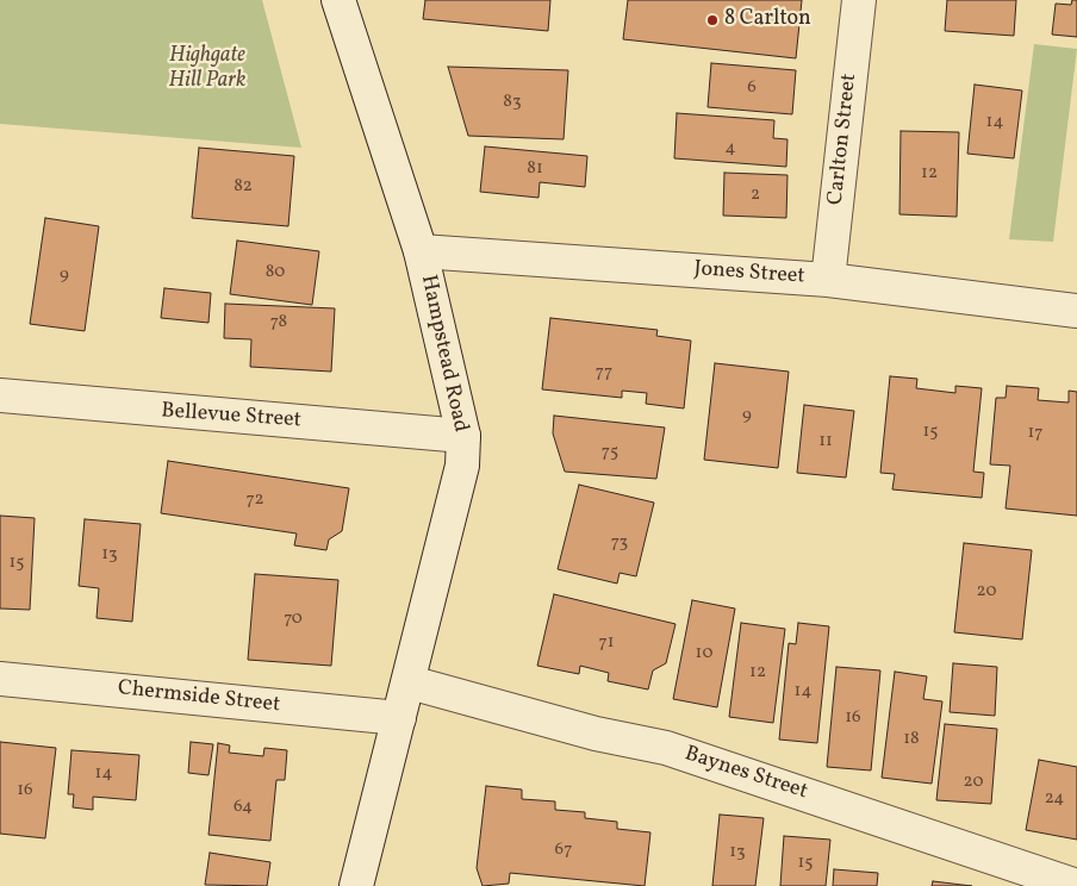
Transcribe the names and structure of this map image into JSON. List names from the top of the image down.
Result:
{
  "streets": {
    "street": [
      "Carlton Street",
      "Jones Street",
      "Hampstead Road",
      "Bellevue Street",
      "Chermside Street",
      "Baynes Street"
    ]
  },
  "crossings": [
    ["Carlton Street", "Jones Street"],
    ["Jones Street", "Hampstead Road"],
    ["Hampstead Road", "Bellevue Street"],
    ["Hampstead Road", "Chermside Street"],
    ["Hampstead Road", "Baynes Street"]
  ],
  "parks": ["Highgate Hill Park"],
  "places": ["8 Carlton"],
  "house_numbers": [
    "6",
    "83",
    "14",
    "4",
    "81",
    "12",
    "82",
    "2",
    "80",
    "9",
    "78",
    "77",
    "9",
    "15",
    "17",
    "11",
    "75",
    "72",
    "73",
    "13",
    "15",
    "20",
    "70",
    "71",
    "10",
    "12",
    "14",
    "16",
    "18",
    "14",
    "20",
    "16",
    "24",
    "64",
    "67",
    "13",
    "15"
  ]
}
